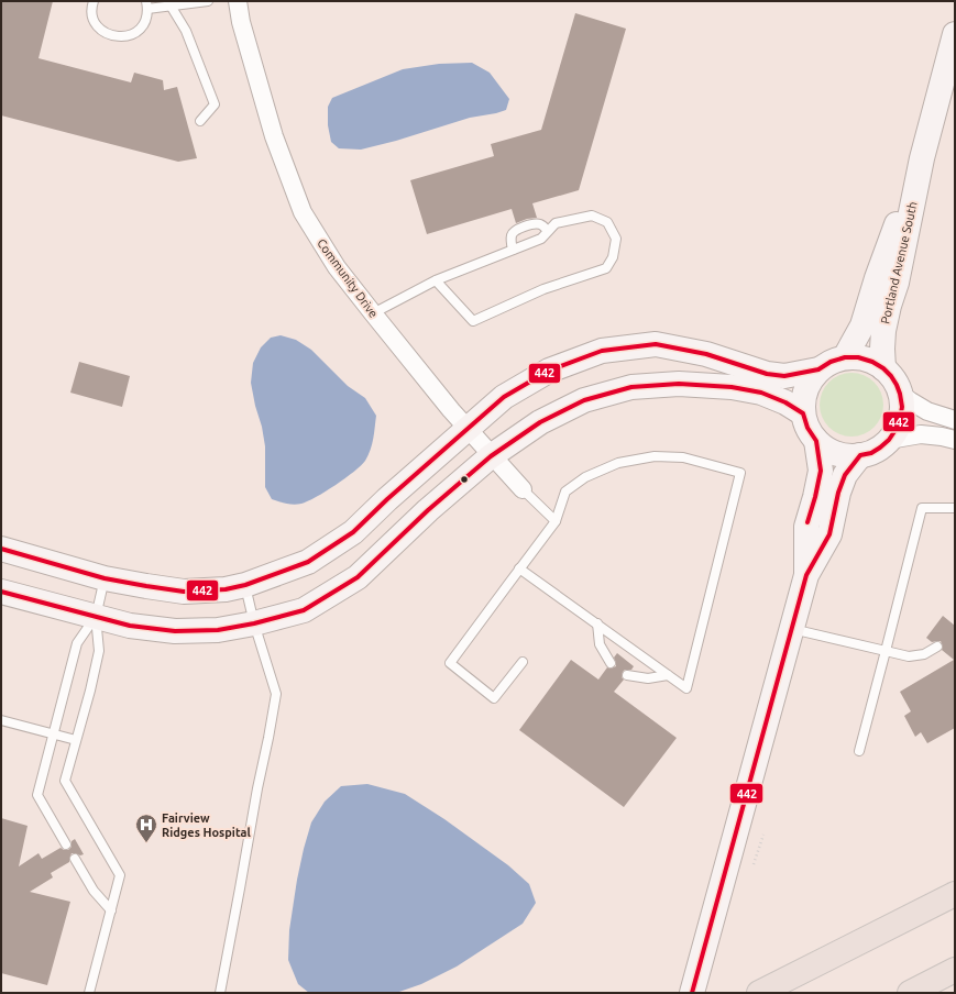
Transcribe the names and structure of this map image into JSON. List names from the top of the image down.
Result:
{
  "streets": {
    "street": ["Portland Avenue South", "Community Drive"]
  },
  "places": {
    "hospital": ["Fairview Ridges Hospital"]
  },
  "lines": ["transit line 442"]
}
